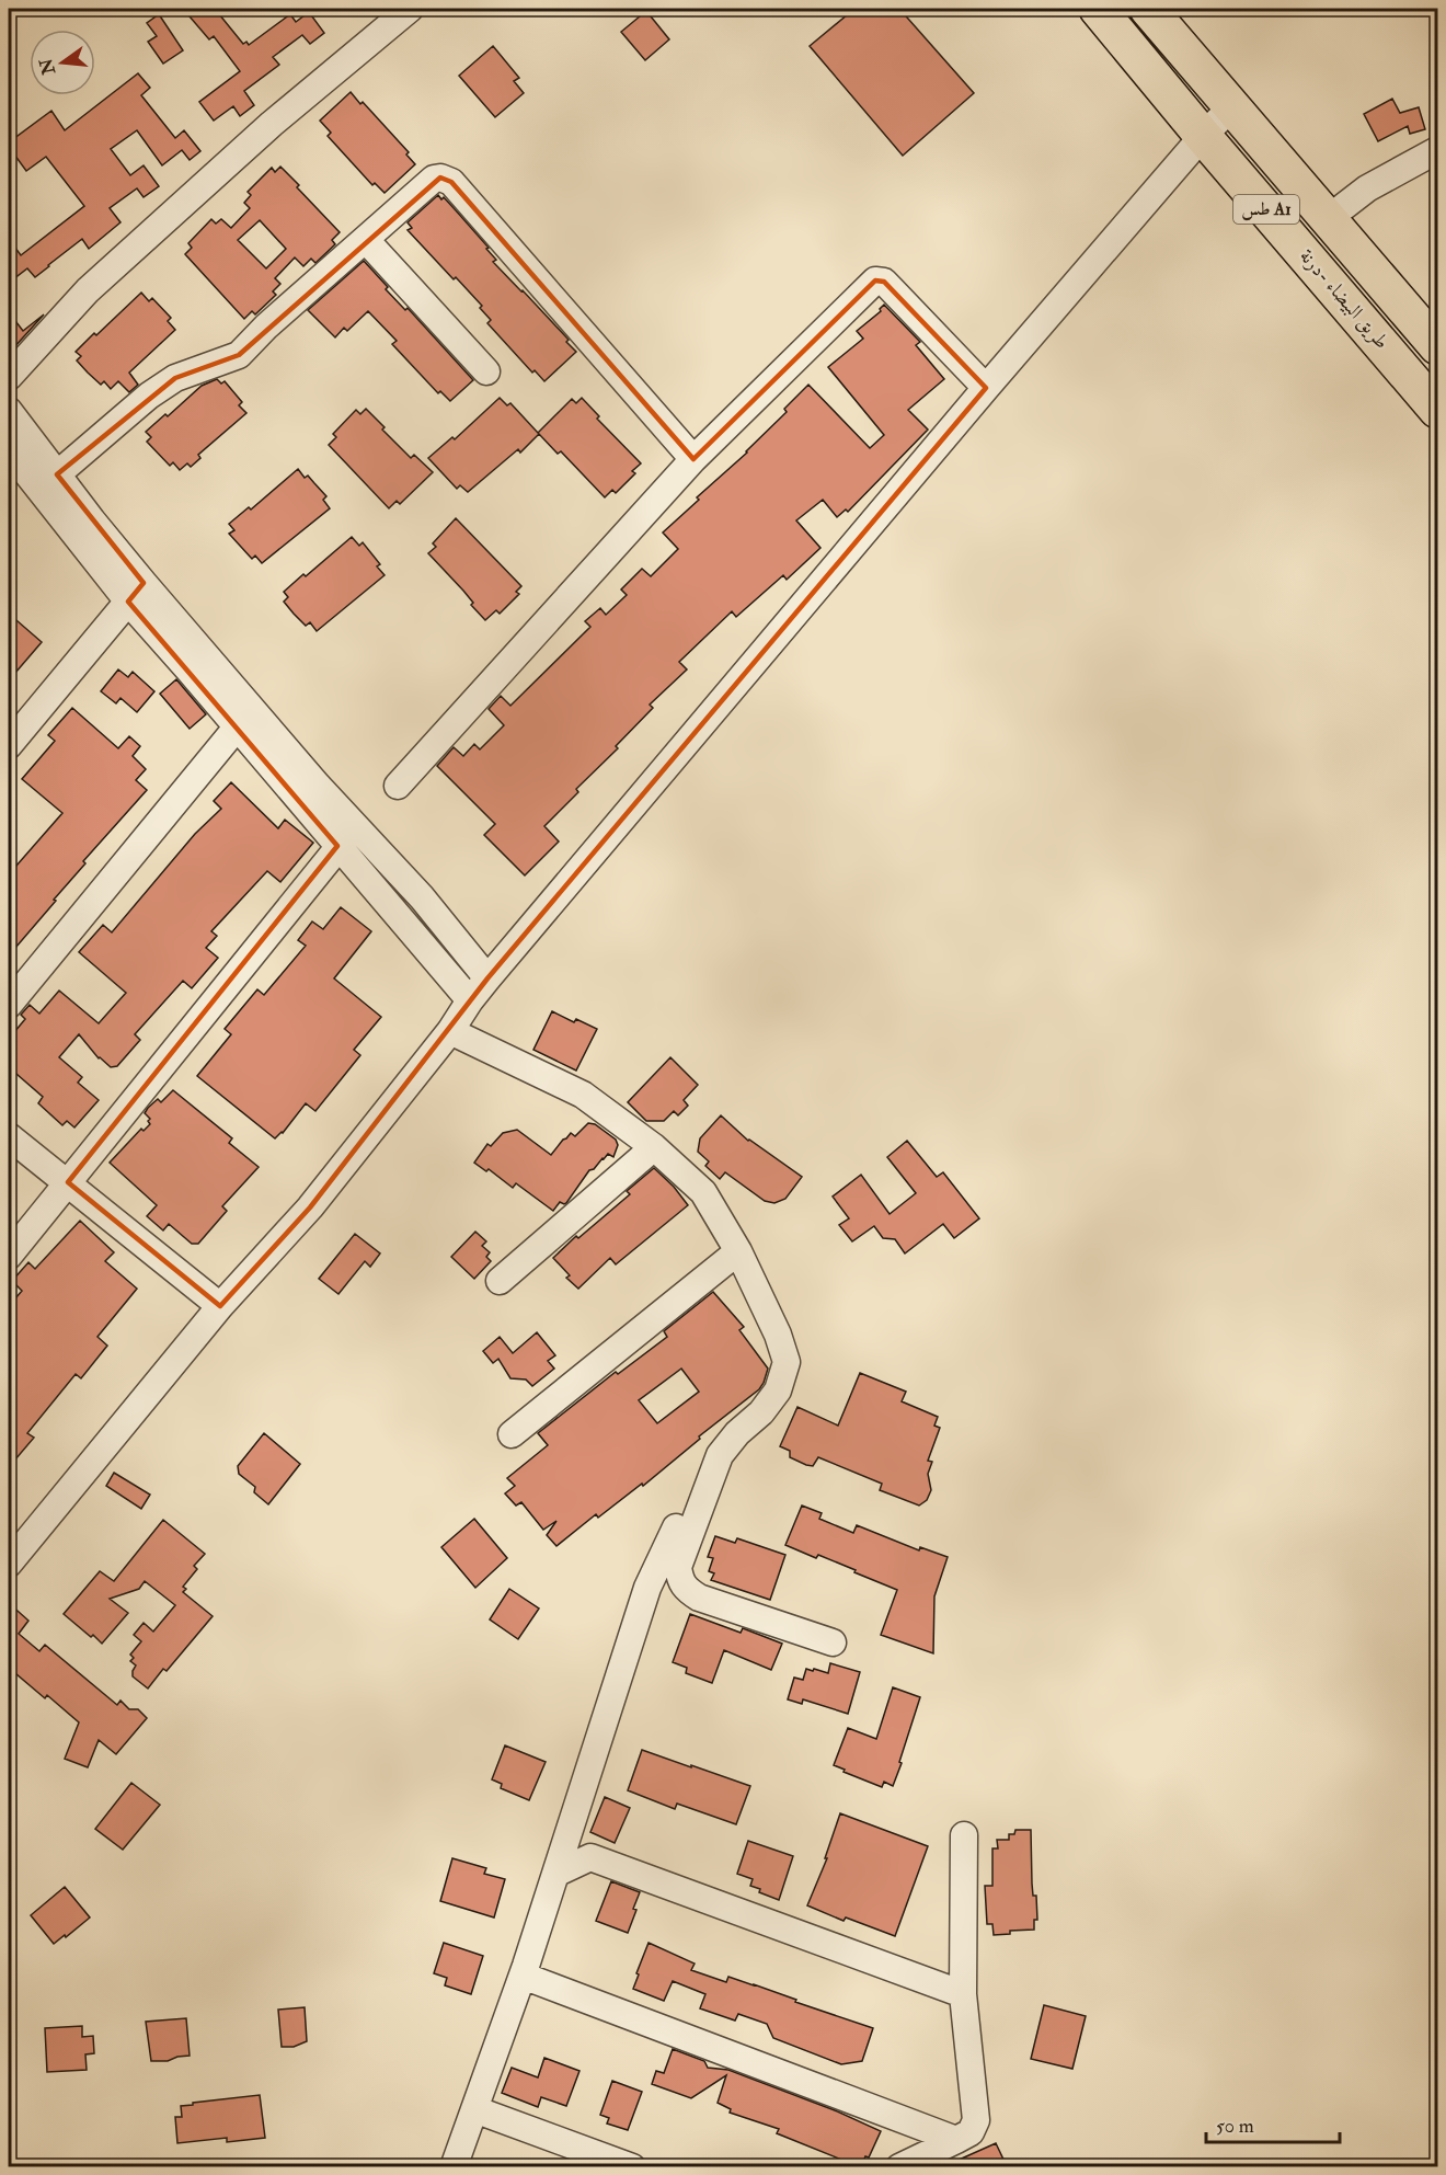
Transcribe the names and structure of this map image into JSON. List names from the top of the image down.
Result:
{
  "streets": {
    "highway": ["طس A1", "طريق البيضاء -درنة"]
  },
  "scale_bar": "50 m",
  "north": "left"
}
